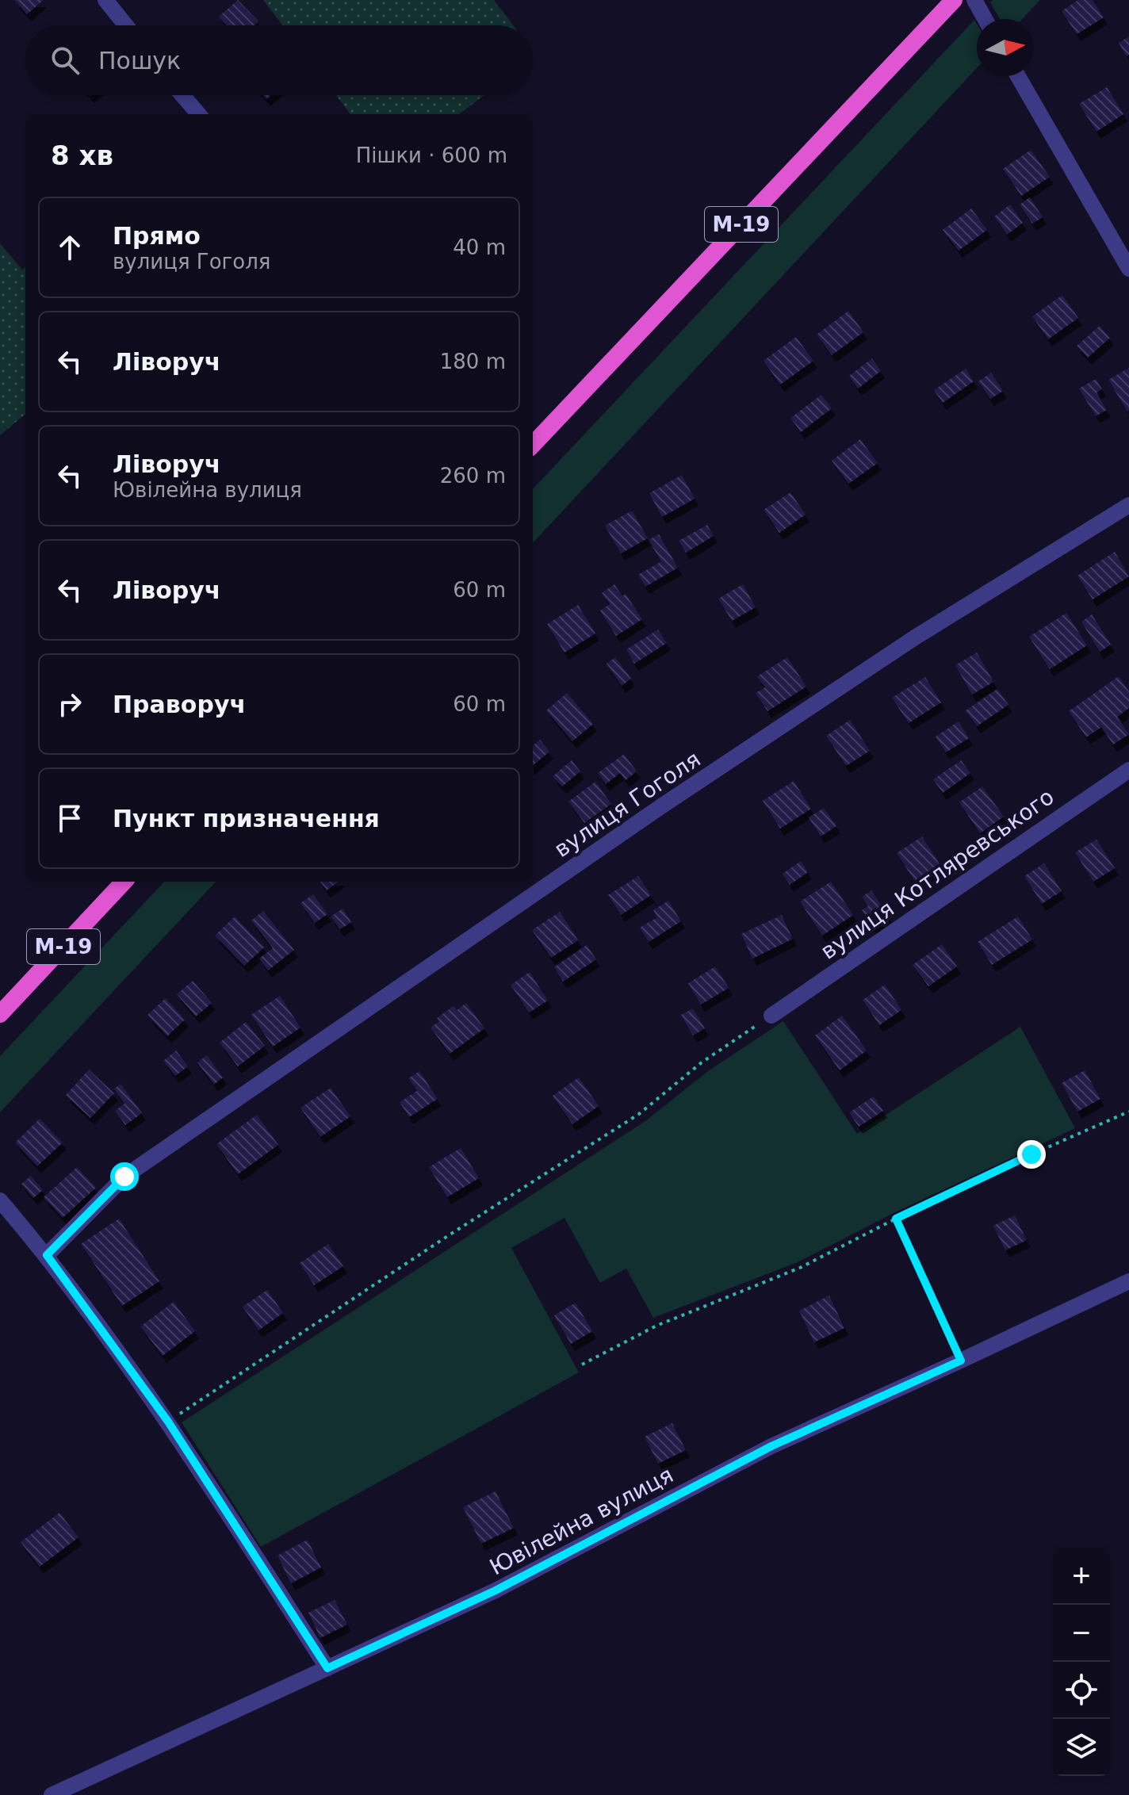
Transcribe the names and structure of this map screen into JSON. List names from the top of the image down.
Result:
{
  "streets": {
    "highway": ["М-19"],
    "street": ["вулиця Гоголя", "вулиця Котляревського", "Ювілейна вулиця"]
  },
  "north": "right",
  "page": {
    "search": "Пошук",
    "heading": ["8 хв", "Пішки · 600 m"],
    "list": [
      ["Прямо", "вулиця Гоголя", "40 m"],
      ["Ліворуч", "180 m"],
      ["Ліворуч", "Ювілейна вулиця", "260 m"],
      ["Ліворуч", "60 m"],
      ["Праворуч", "60 m"],
      "Пункт призначення"
    ],
    "map_buttons": ["+", "−"]
  }
}
